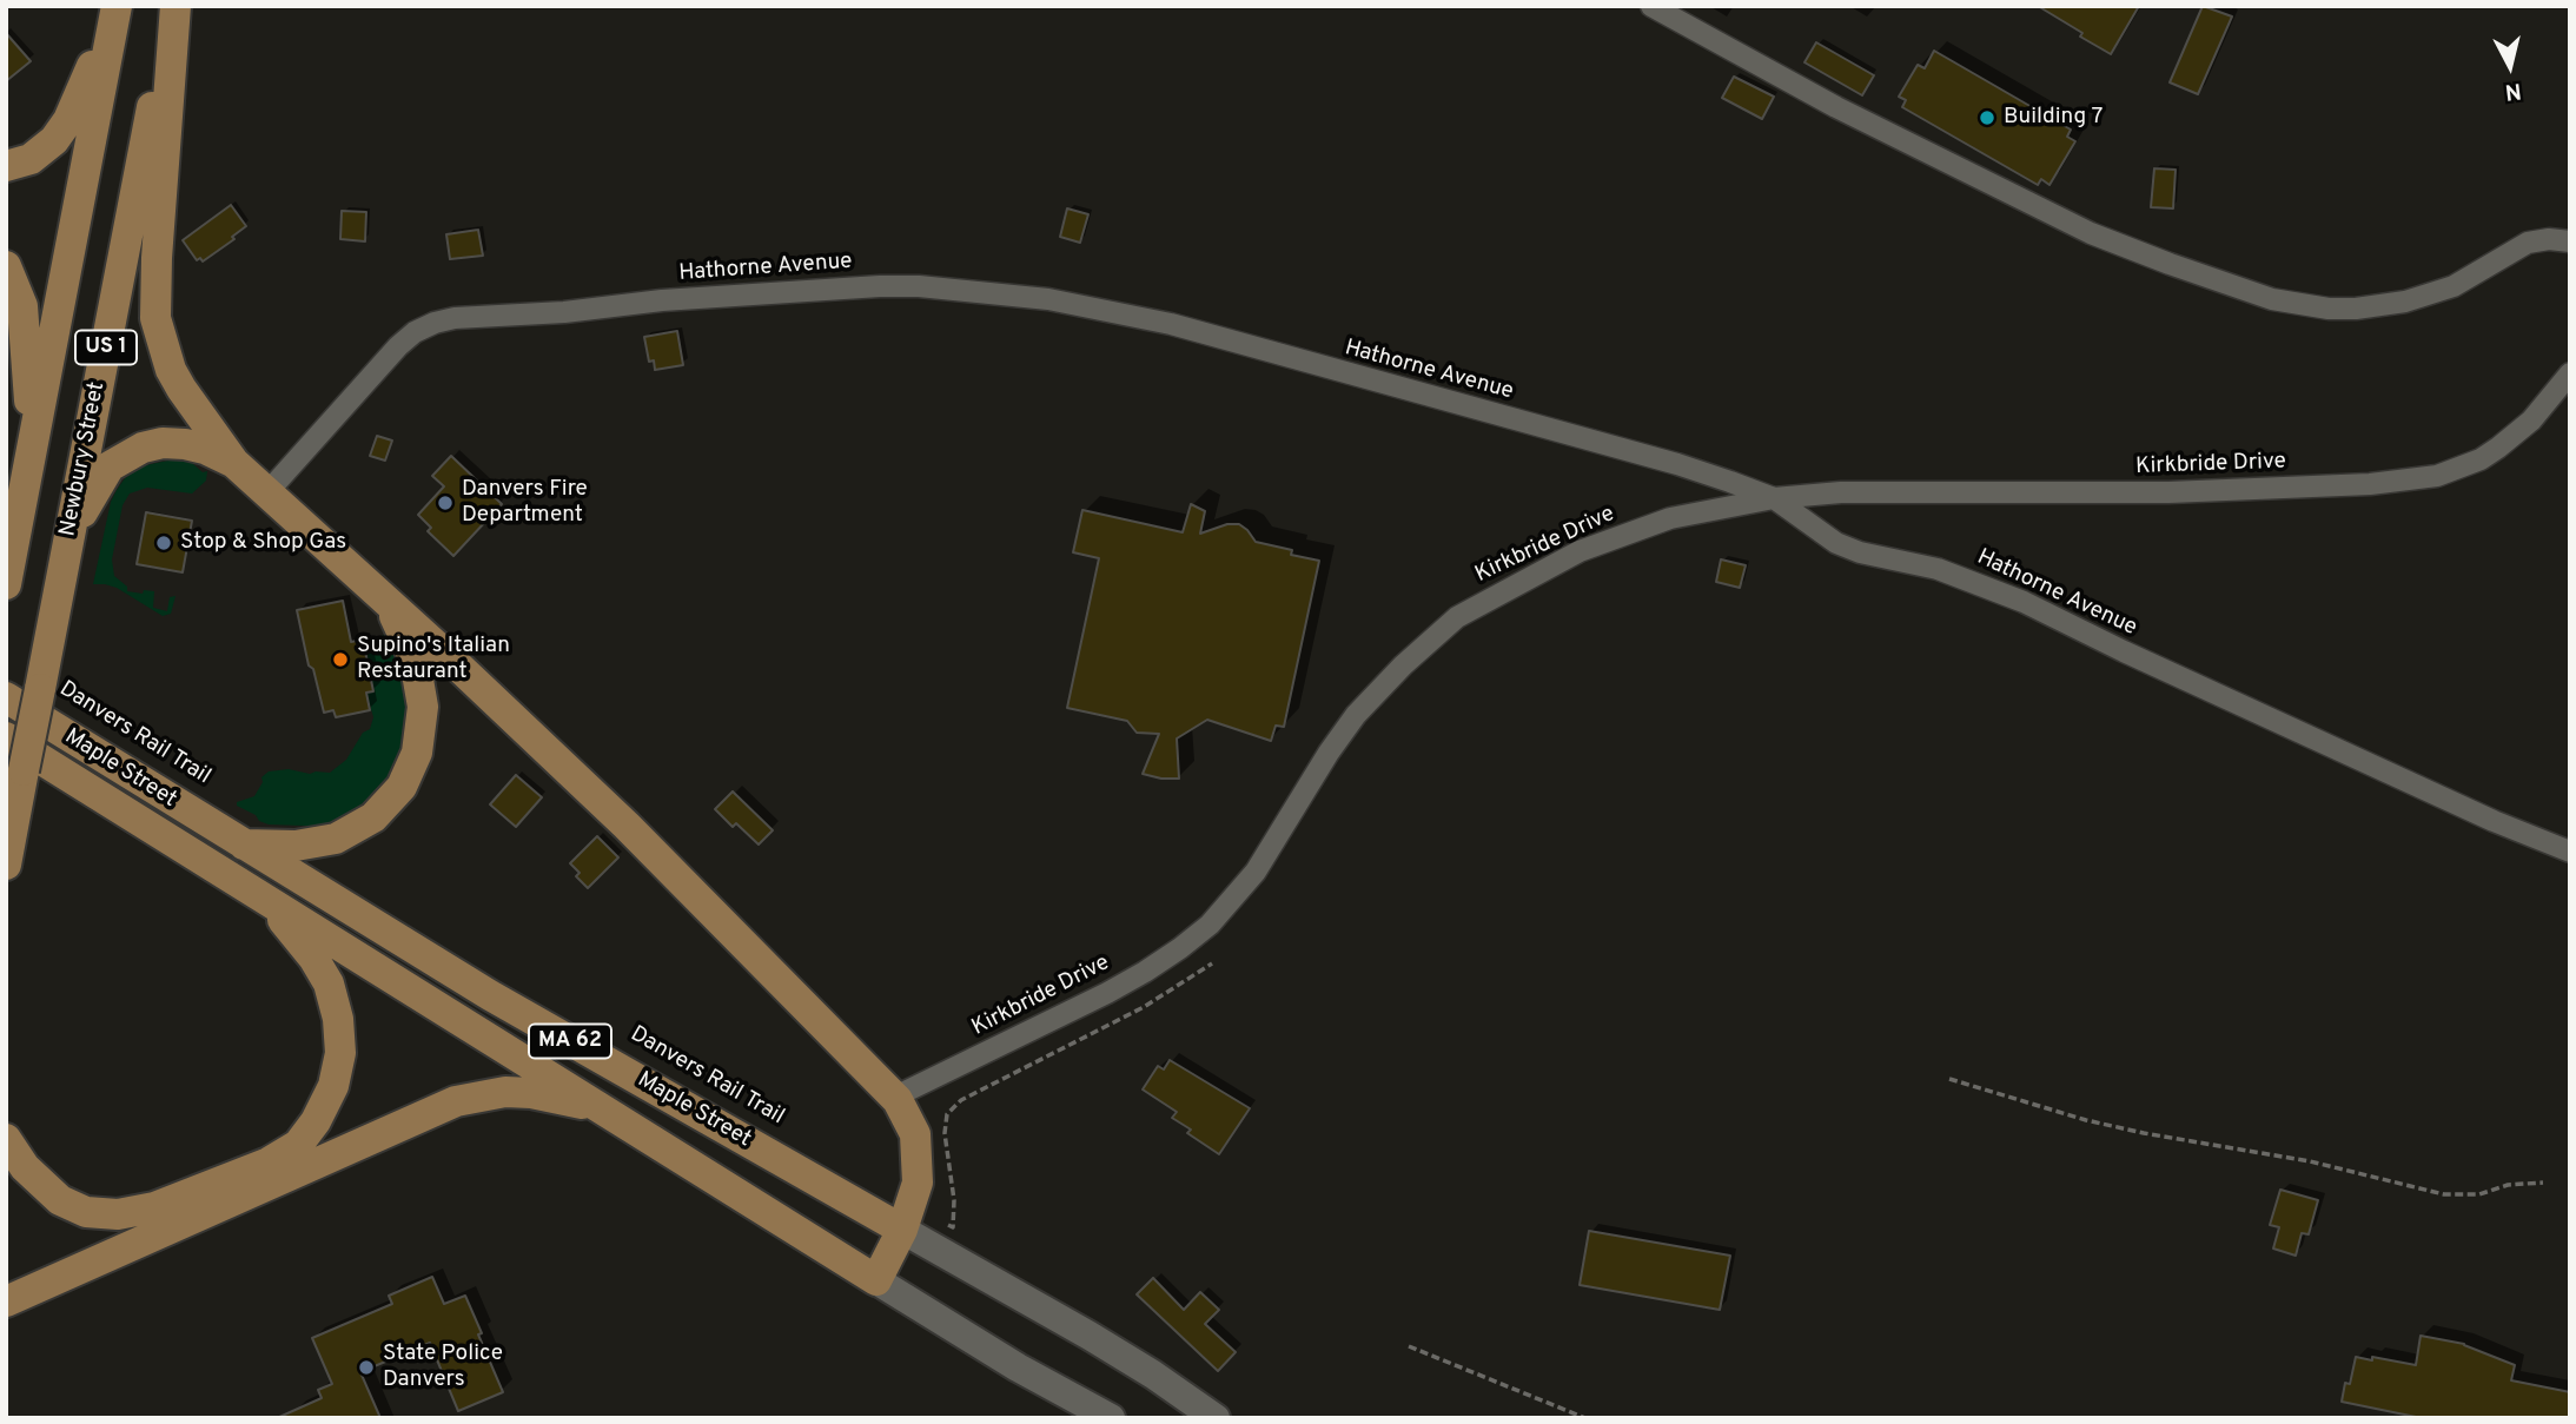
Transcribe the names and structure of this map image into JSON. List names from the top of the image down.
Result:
{
  "streets": {
    "main road": [
      "US 1",
      "Newbury Street",
      "Maple Street",
      "MA 62"
    ],
    "street": ["Hathorne Avenue", "Kirkbride Drive"]
  },
  "crossings": [
    ["Hathorne Avenue", "Kirkbride Drive"]
  ],
  "places": [
    "Building 7",
    "Danvers Fire Department",
    "Stop & Shop Gas",
    "Supino's Italian Restaurant",
    "State Police Danvers"
  ],
  "north": "bottom"
}
